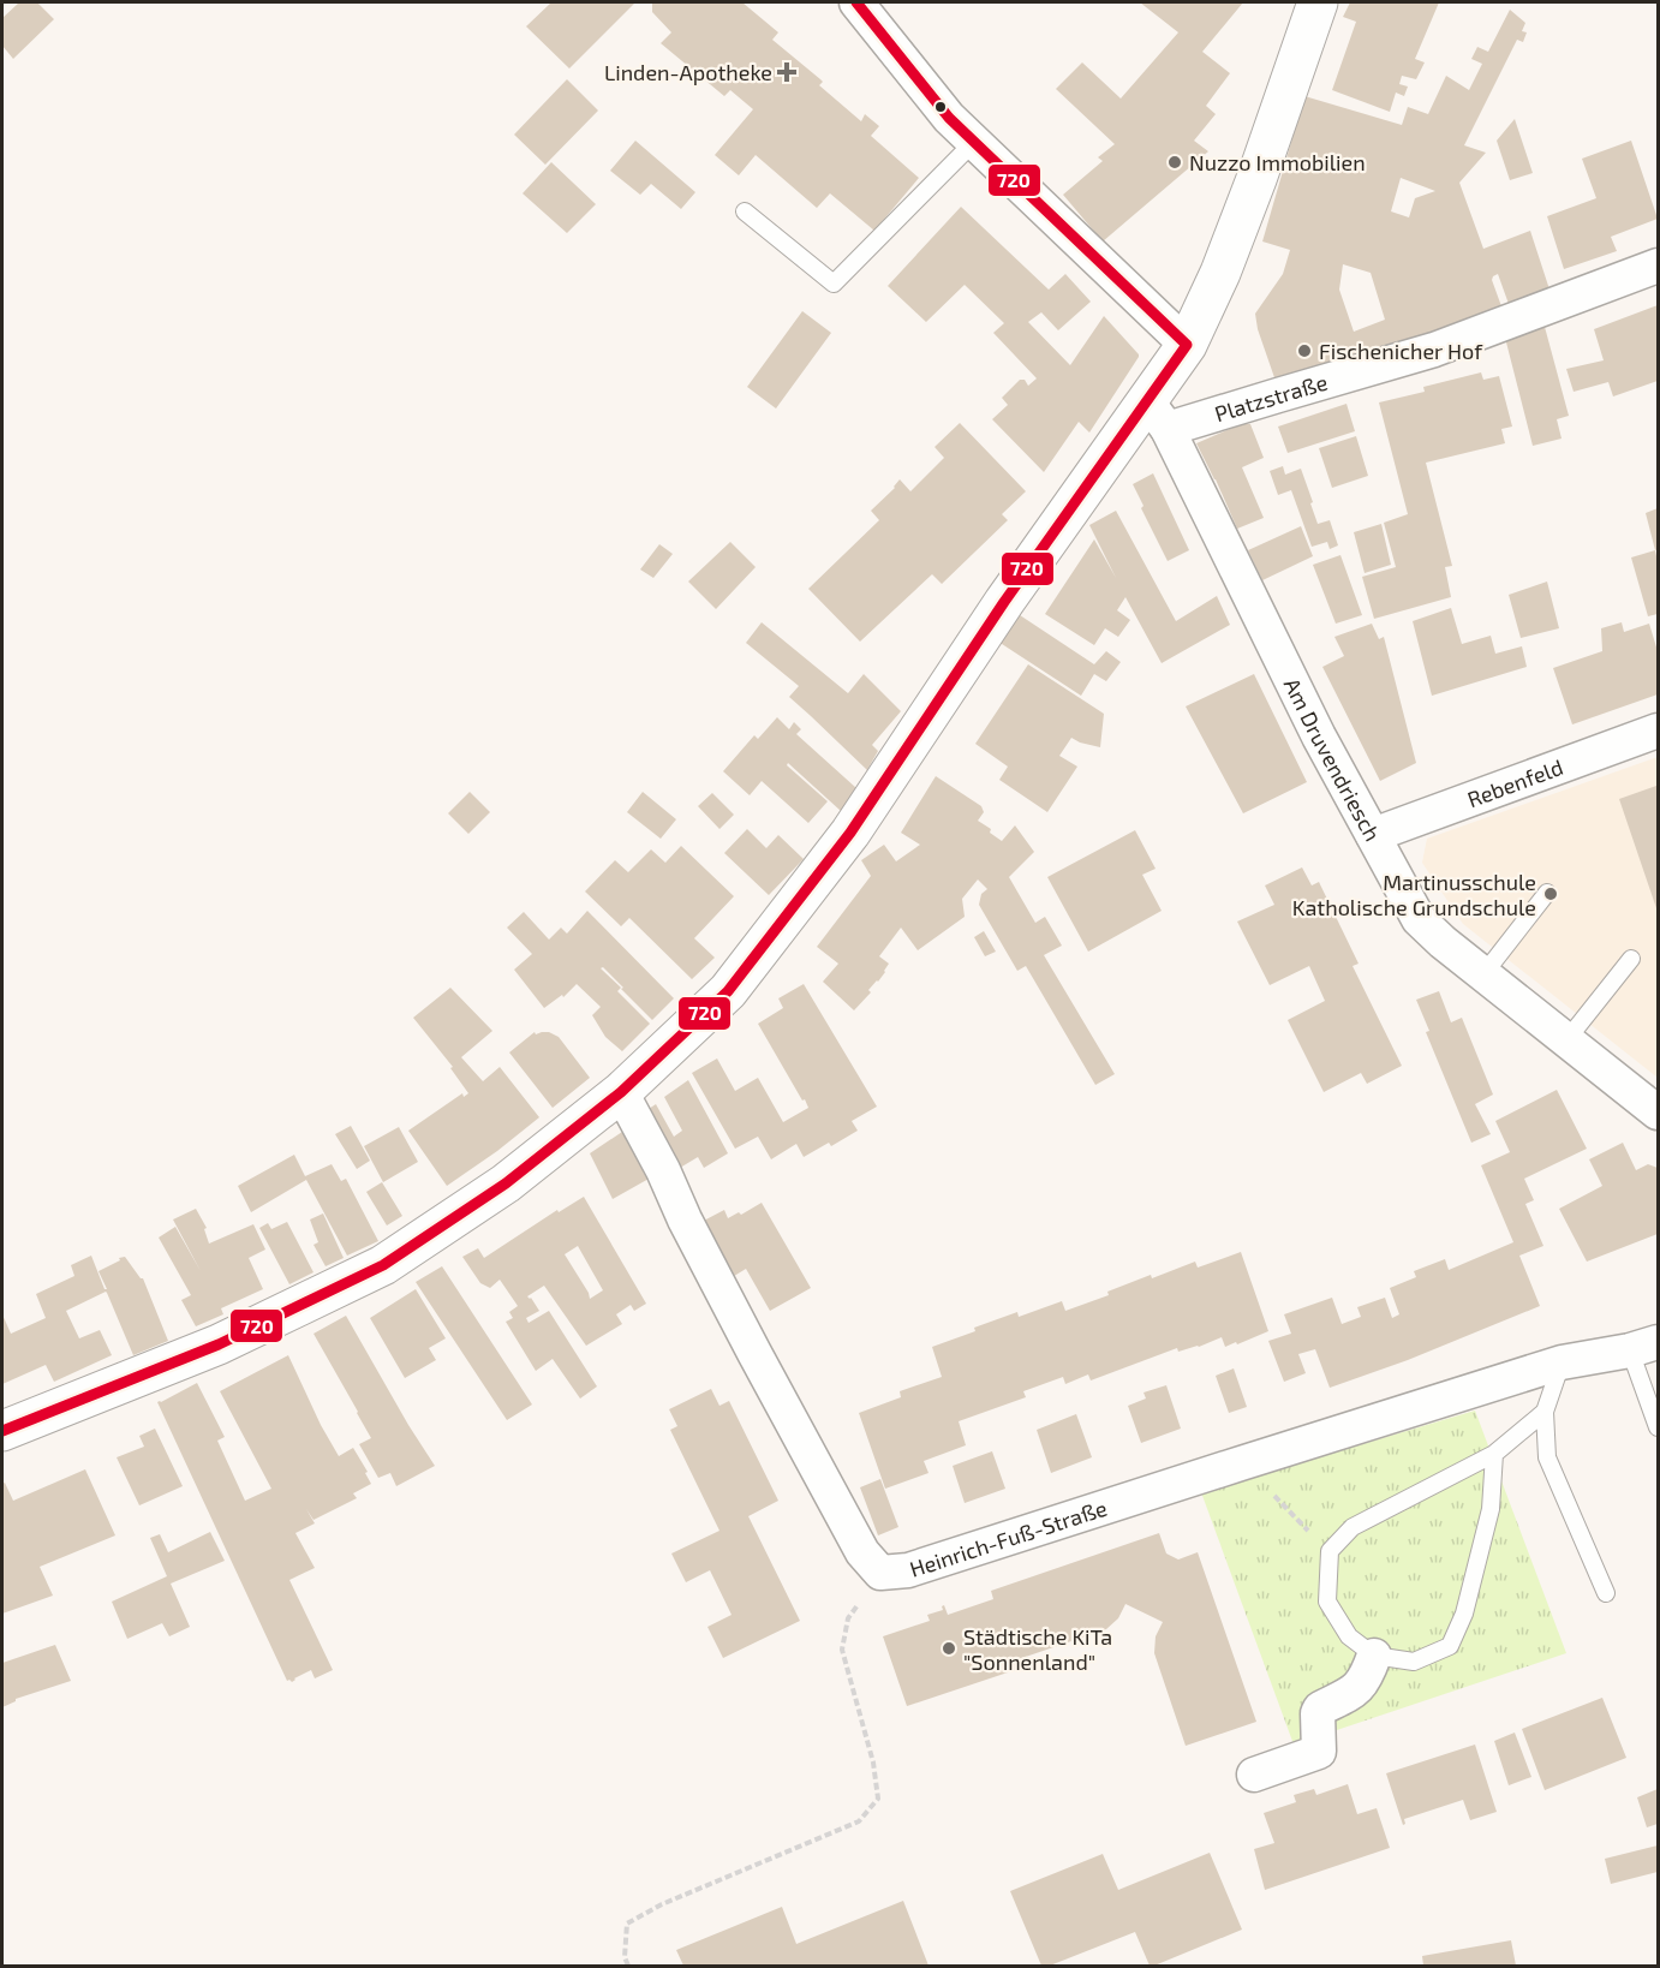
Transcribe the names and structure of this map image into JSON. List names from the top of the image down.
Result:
{
  "streets": {
    "street": [
      "Platzstraße",
      "Am Druvendriesch",
      "Rebenfeld",
      "Heinrich-Fuß-Straße"
    ]
  },
  "crossings": [
    ["Platzstraße", "Am Druvendriesch"],
    ["Am Druvendriesch", "Rebenfeld"]
  ],
  "places": {
    "health": ["Linden-Apotheke"],
    "other": [
      "Nuzzo Immobilien",
      "Fischenicher Hof",
      "Martinusschule Katholische Grundschule",
      "Städtische KiTa \"Sonnenland\""
    ]
  },
  "lines": ["transit line 720"]
}
